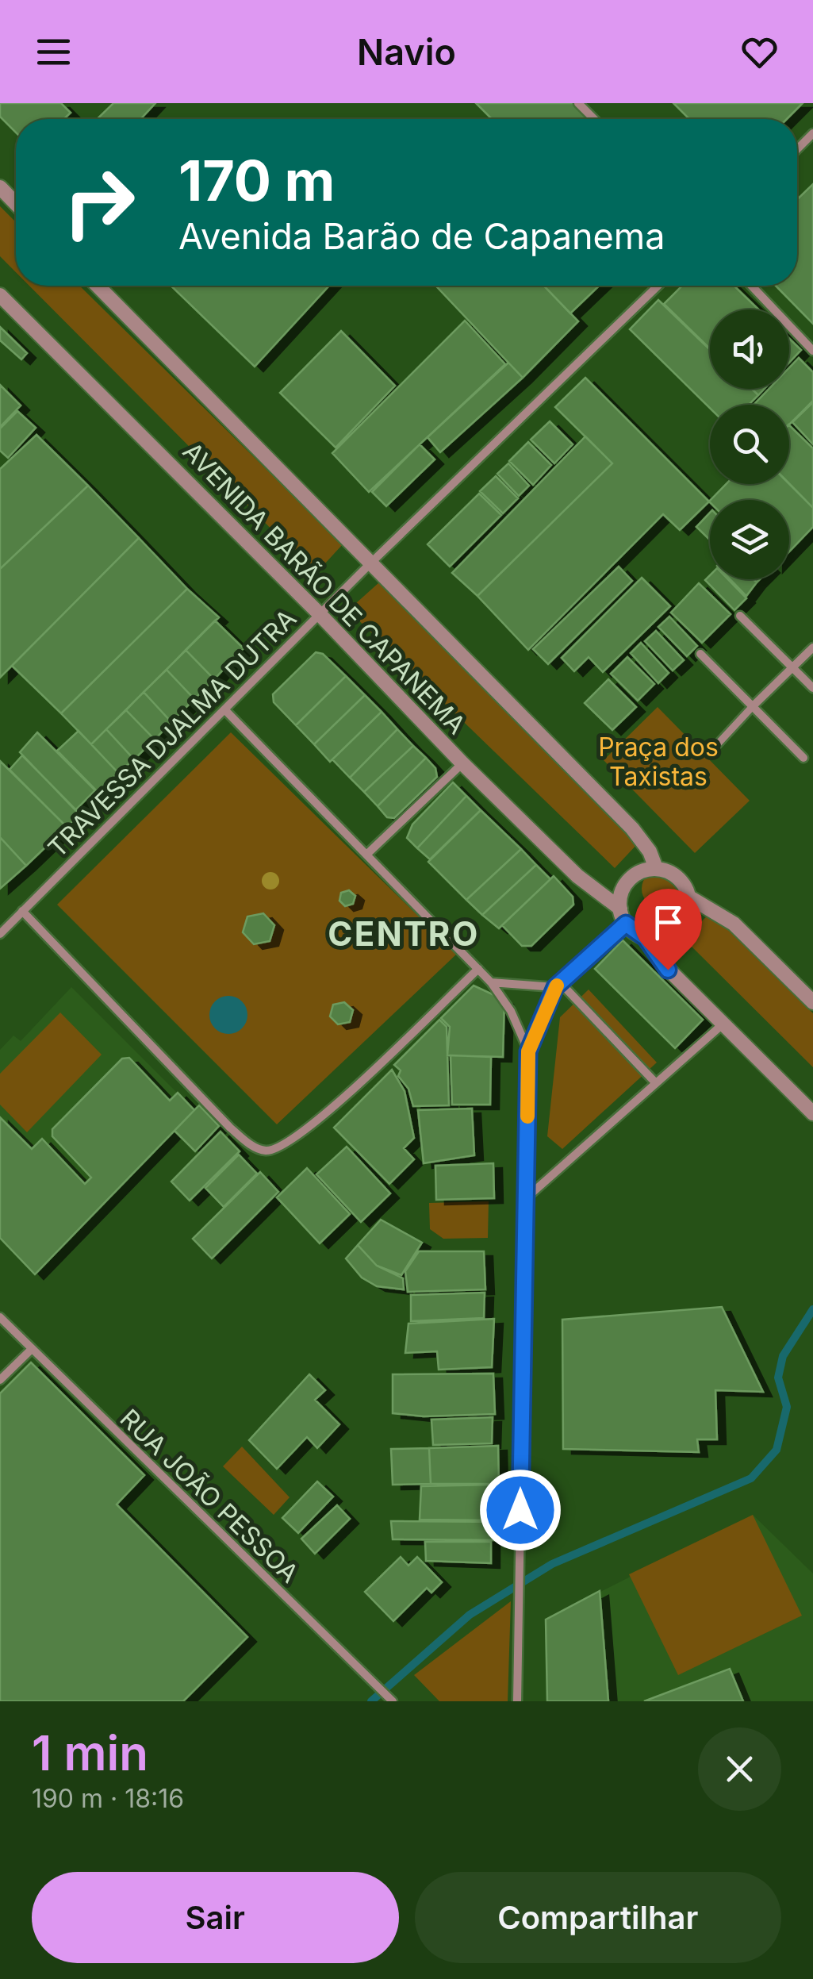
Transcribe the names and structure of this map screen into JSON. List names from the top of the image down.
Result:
{
  "streets": {
    "street": ["AVENIDA BARÃO DE CAPANEMA", "TRAVESSA DJALMA DUTRA", "RUA JOÃO PESSOA"]
  },
  "crossings": [
    ["AVENIDA BARÃO DE CAPANEMA", "TRAVESSA DJALMA DUTRA"]
  ],
  "districts": ["CENTRO"],
  "parks": ["Praça dos Taxistas"],
  "page": {
    "header": "Navio",
    "turn": ["170 m", "Avenida Barão de Capanema"],
    "heading": ["1 min", "190 m · 18:16"],
    "buttons": ["Sair", "Compartilhar"]
  }
}
